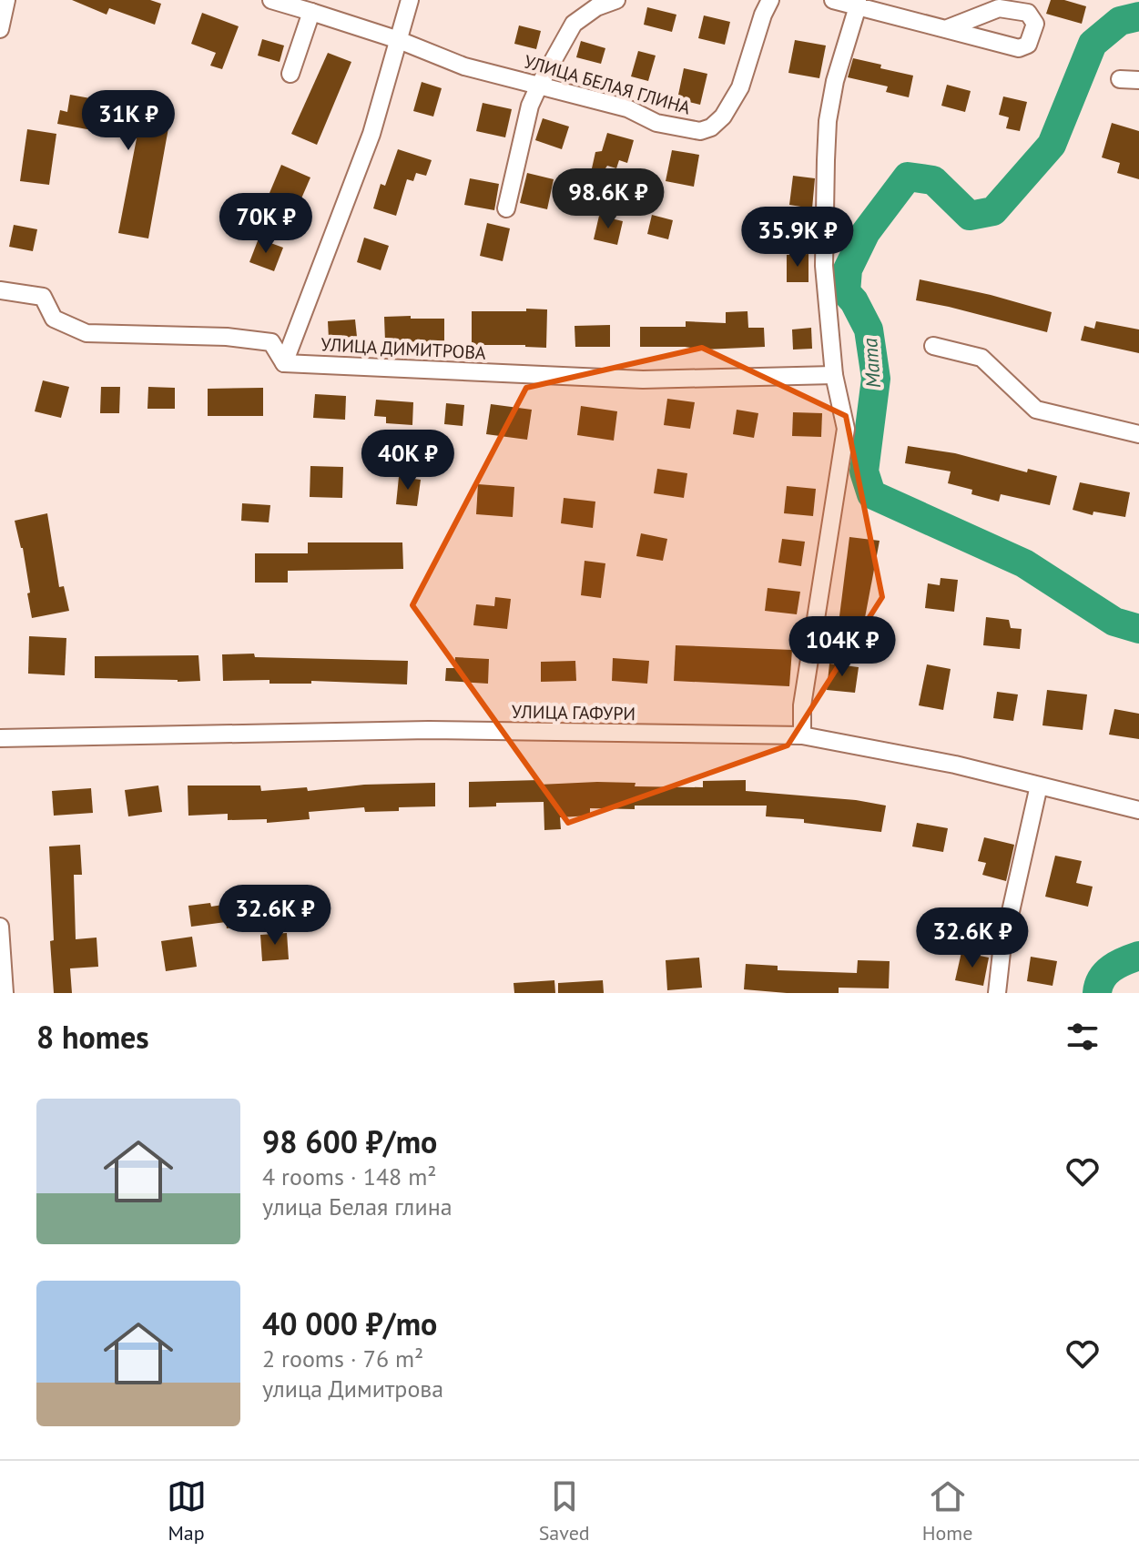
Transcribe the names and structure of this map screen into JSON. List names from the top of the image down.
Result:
{
  "streets": {
    "street": ["УЛИЦА БЕЛАЯ ГЛИНА", "УЛИЦА ДИМИТРОВА", "УЛИЦА ГАФУРИ"]
  },
  "water": ["Мата"],
  "page": {
    "price": [
      "31K ₽",
      "98.6K ₽",
      "70K ₽",
      "35.9K ₽",
      "40K ₽",
      "104K ₽",
      "32.6K ₽",
      "32.6K ₽"
    ],
    "heading": "8 homes",
    "list": [
      {
        "name": "98 600 ₽/mo",
        "note": "4 rooms · 148 m² · улица Белая глина"
      },
      {
        "name": "40 000 ₽/mo",
        "note": "2 rooms · 76 m² · улица Димитрова"
      }
    ],
    "tabs": ["Map", "Saved", "Home"]
  }
}
